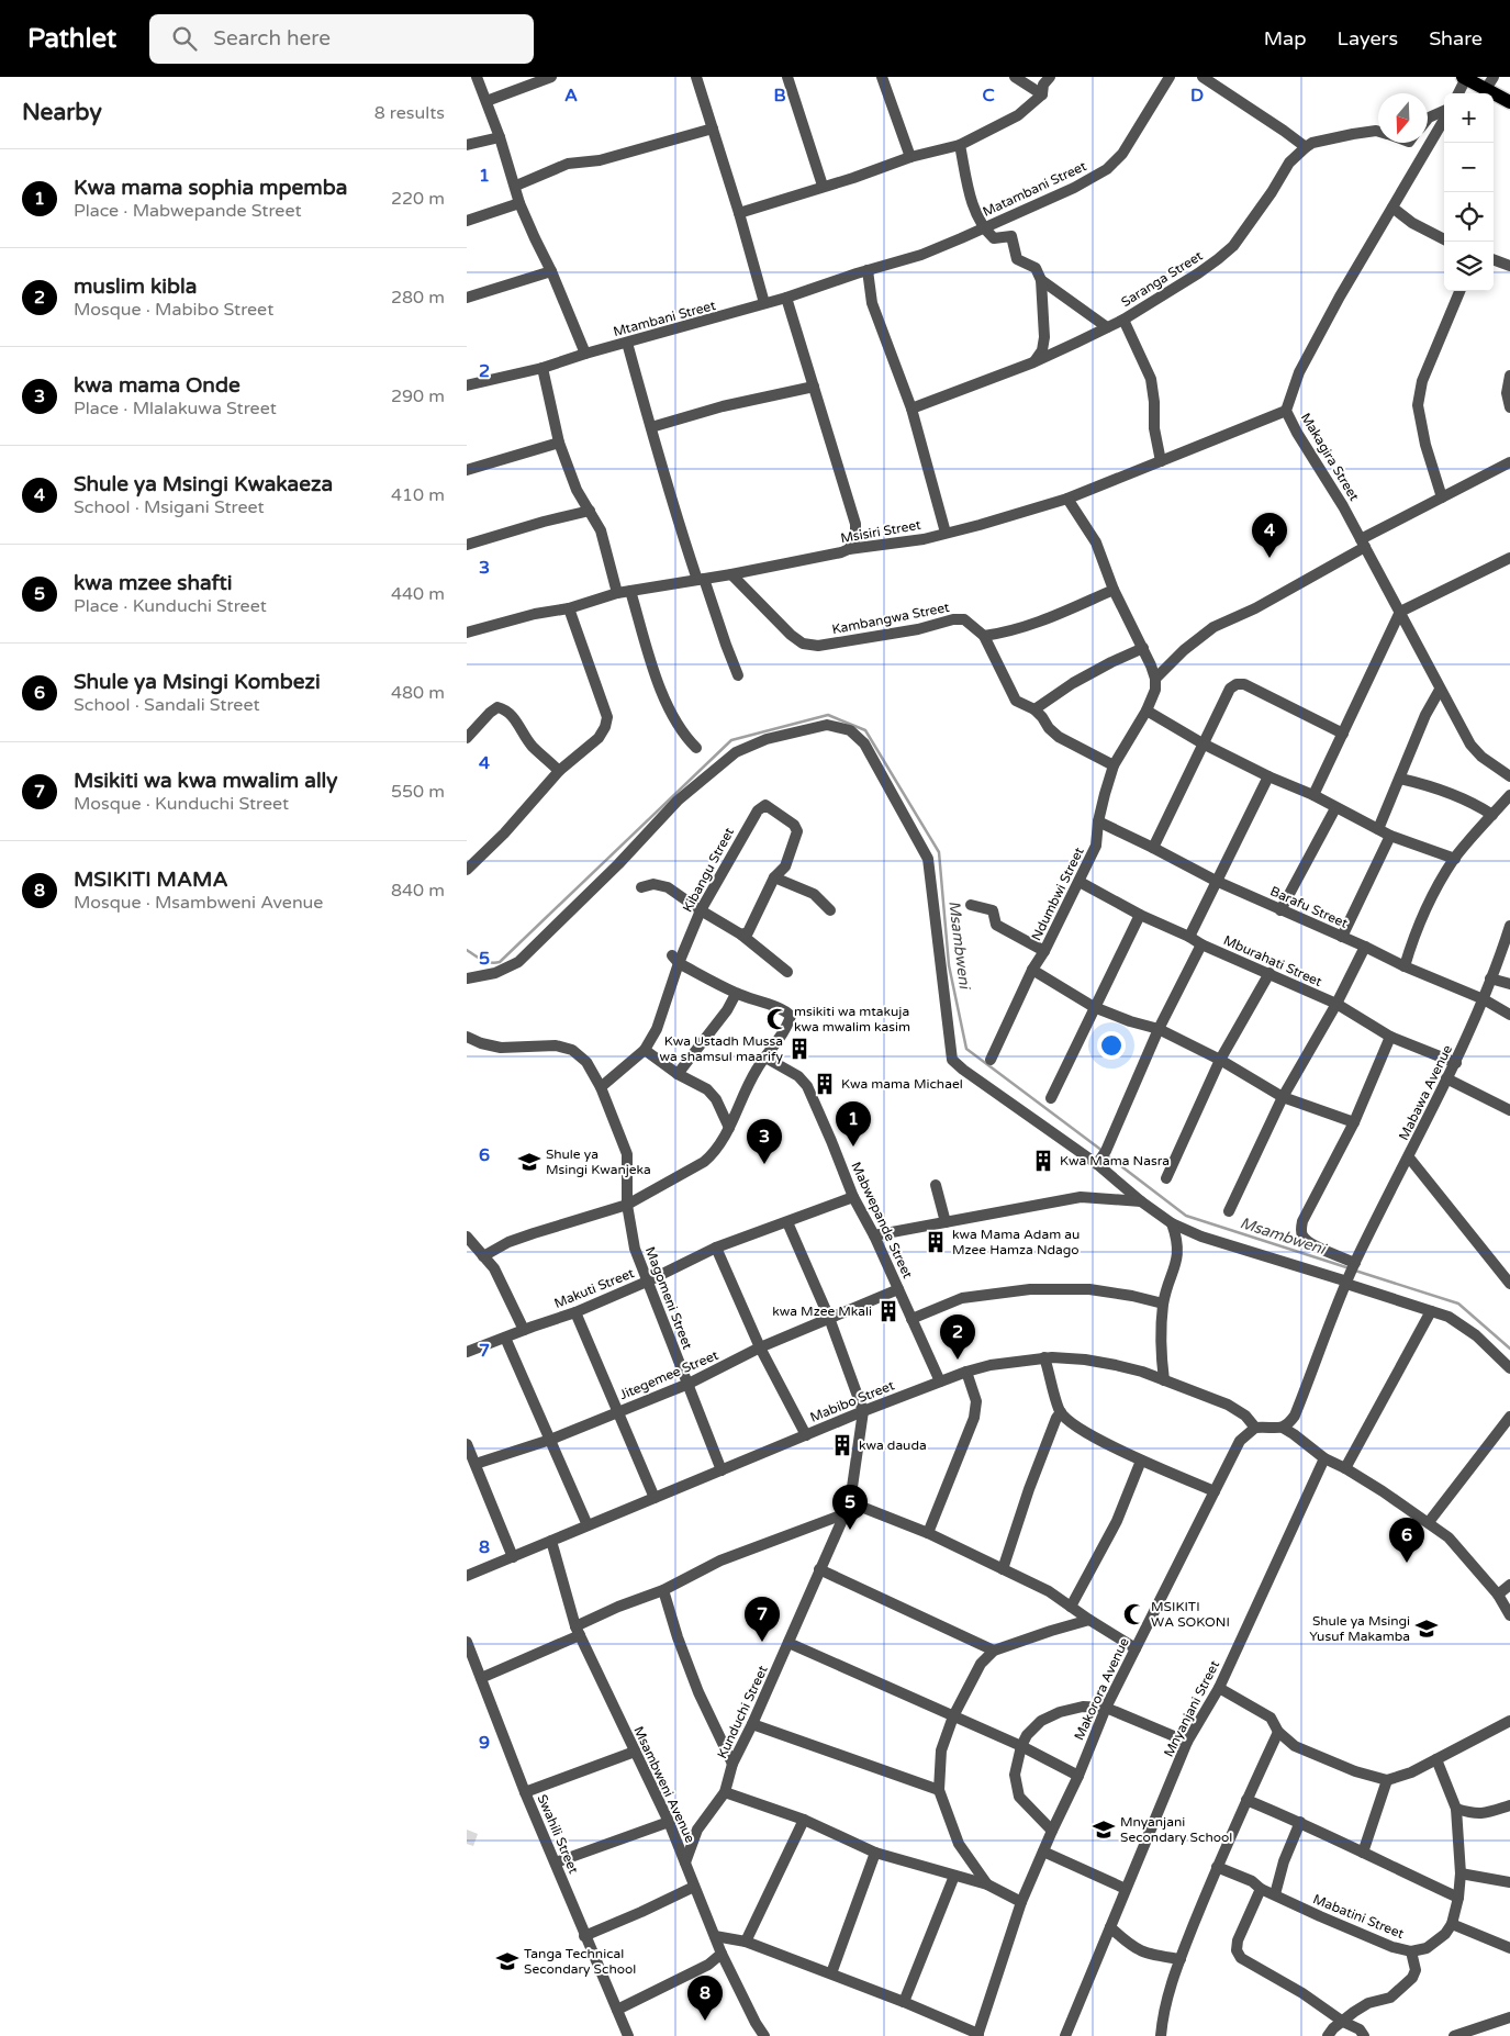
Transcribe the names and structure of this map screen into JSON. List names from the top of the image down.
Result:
{
  "streets": {
    "street": [
      "Matambani Street",
      "Saranga Street",
      "Mtambani Street",
      "Makagira Street",
      "Msisiri Street",
      "Kambangwa Street",
      "Kibangu Street",
      "Ndumbwi Street",
      "Barafu Street",
      "Mburahati Street",
      "Mabawa Avenue",
      "Mabwepande Street",
      "Makuti Street",
      "Magomeni Street",
      "Jitegemee Street",
      "Mabibo Street",
      "Makorora Avenue",
      "Mnyanjani Street",
      "Kunduchi Street",
      "Msambweni Avenue",
      "Swahili Street",
      "Mabatini Street"
    ]
  },
  "crossings": [
    ["Matambani Street", "Mtambani Street"],
    ["Makagira Street", "Msisiri Street"],
    ["Msisiri Street", "Kambangwa Street"],
    ["Kambangwa Street", "Ndumbwi Street"],
    ["Kibangu Street", "Magomeni Street"],
    ["Ndumbwi Street", "Barafu Street"],
    ["Ndumbwi Street", "Mburahati Street"],
    ["Barafu Street", "Mabawa Avenue"],
    ["Mburahati Street", "Mabawa Avenue"],
    ["Mabwepande Street", "Makuti Street"],
    ["Mabwepande Street", "Jitegemee Street"],
    ["Mabwepande Street", "Mabibo Street"],
    ["Makuti Street", "Magomeni Street"],
    ["Magomeni Street", "Jitegemee Street"],
    ["Magomeni Street", "Mabibo Street"],
    ["Mabibo Street", "Makorora Avenue"],
    ["Mabibo Street", "Kunduchi Street"],
    ["Mabibo Street", "Msambweni Avenue"],
    ["Kunduchi Street", "Msambweni Avenue"]
  ],
  "water": ["Msambweni"],
  "places": {
    "mosque": ["msikiti wa mtakuja kwa mwalim kasim", "MSIKITI WA SOKONI"],
    "building": [
      "Kwa Ustadh Mussa wa shamsul maarify",
      "Kwa mama Michael",
      "Kwa Mama Nasra",
      "kwa Mama Adam au Mzee Hamza Ndago",
      "kwa Mzee Mkali",
      "kwa dauda"
    ],
    "school or university": [
      "Shule ya Msingi Kwanjeka",
      "Shule ya Msingi Yusuf Makamba",
      "Mnyanjani Secondary School",
      "Tanga Technical Secondary School"
    ]
  },
  "north": "bottom",
  "page": {
    "header": "Pathlet",
    "search": "Search here",
    "nav": ["Map", "Layers", "Share"],
    "heading": ["Nearby", "8 results"],
    "map_buttons": ["+", "−"],
    "list": [
      {
        "mark": "1",
        "name": "Kwa mama sophia mpemba",
        "note": "Place · Mabwepande Street",
        "value": "220 m"
      },
      {
        "mark": "2",
        "name": "muslim kibla",
        "note": "Mosque · Mabibo Street",
        "value": "280 m"
      },
      {
        "mark": "3",
        "name": "kwa mama Onde",
        "note": "Place · Mlalakuwa Street",
        "value": "290 m"
      },
      {
        "mark": "4",
        "name": "Shule ya Msingi Kwakaeza",
        "note": "School · Msigani Street",
        "value": "410 m"
      },
      {
        "mark": "5",
        "name": "kwa mzee shafti",
        "note": "Place · Kunduchi Street",
        "value": "440 m"
      },
      {
        "mark": "6",
        "name": "Shule ya Msingi Kombezi",
        "note": "School · Sandali Street",
        "value": "480 m"
      },
      {
        "mark": "7",
        "name": "Msikiti wa kwa mwalim ally",
        "note": "Mosque · Kunduchi Street",
        "value": "550 m"
      },
      {
        "mark": "8",
        "name": "MSIKITI MAMA",
        "note": "Mosque · Msambweni Avenue",
        "value": "840 m"
      }
    ],
    "pins": [
      "4",
      "1",
      "3",
      "2",
      "5",
      "6",
      "7",
      "8"
    ]
  },
  "grid": {
    "columns": [
      "A",
      "B",
      "C",
      "D"
    ],
    "rows": [
      "1",
      "2",
      "3",
      "4",
      "5",
      "6",
      "7",
      "8",
      "9"
    ]
  }
}
